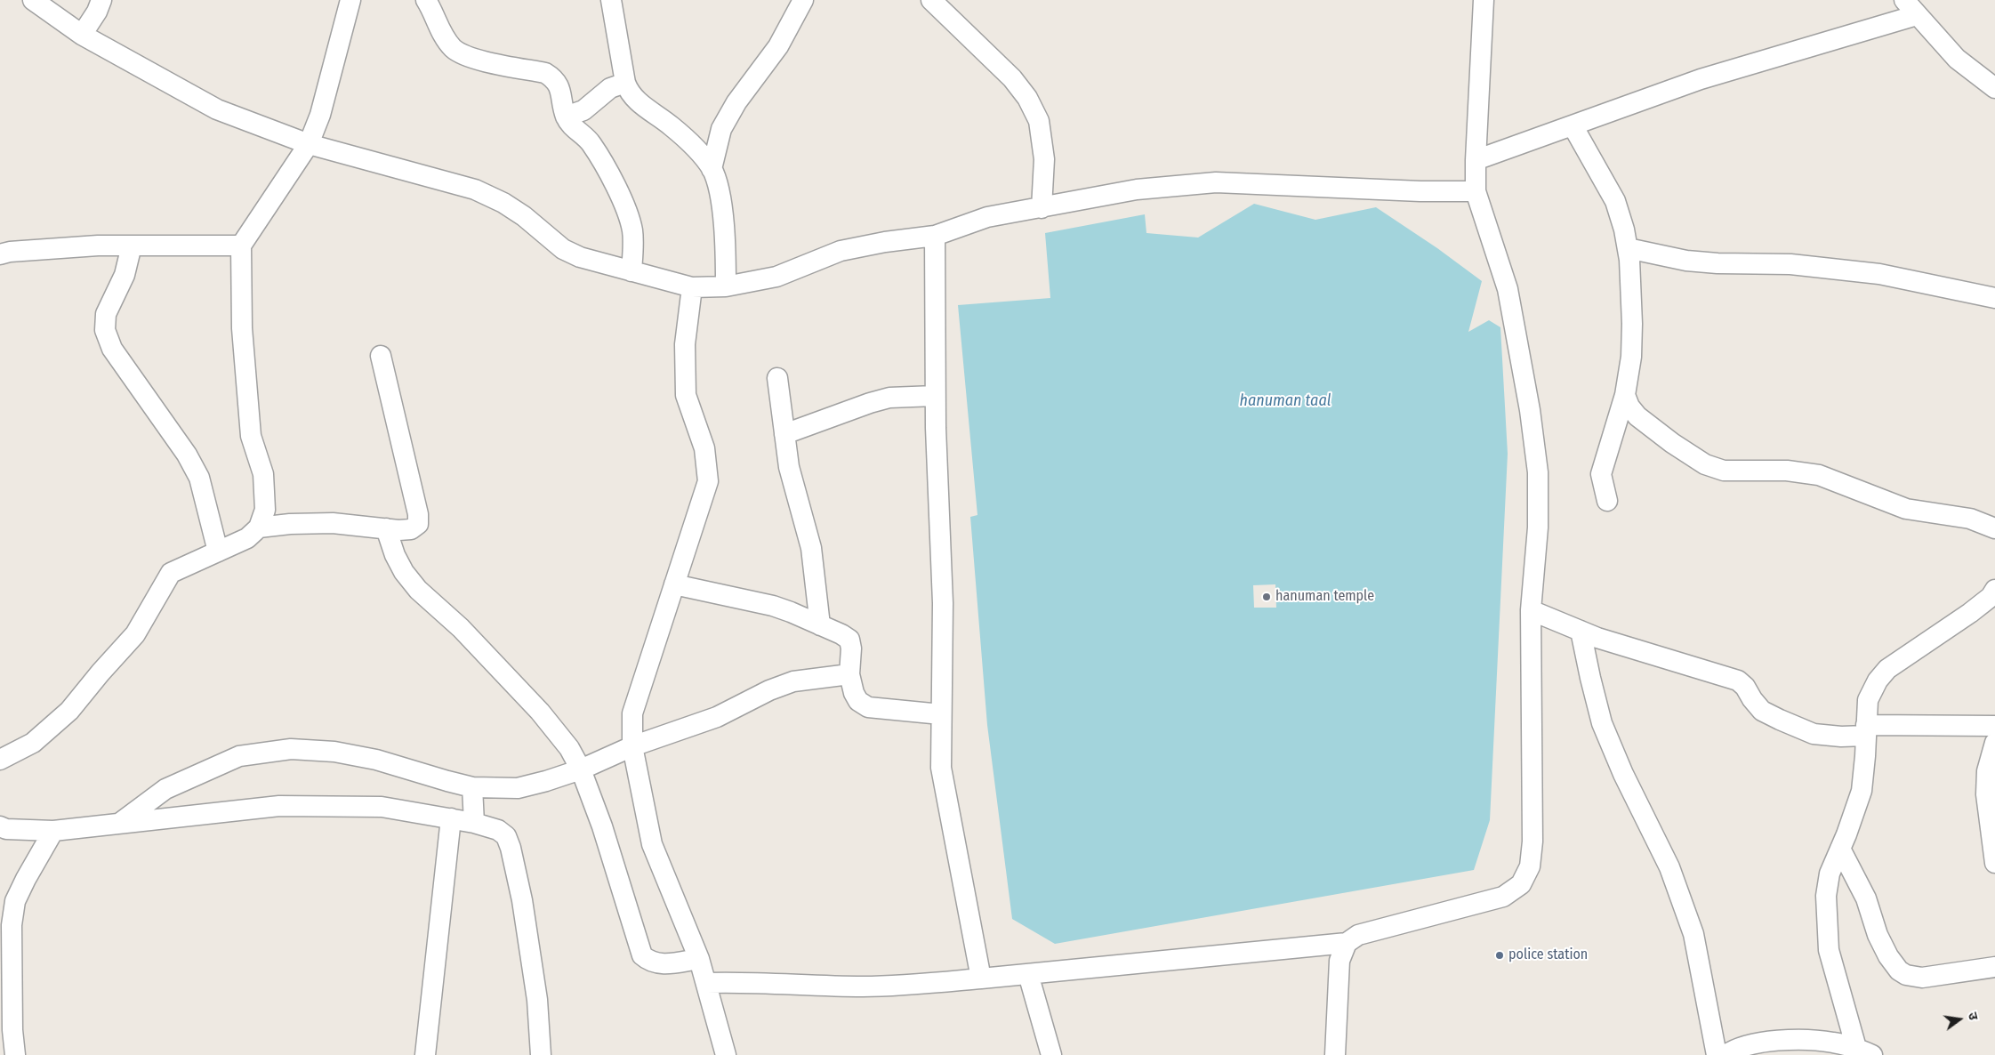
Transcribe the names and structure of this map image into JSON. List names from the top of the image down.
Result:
{
  "water": ["hanuman taal"],
  "places": ["hanuman temple", "police station"],
  "north": "right"
}
